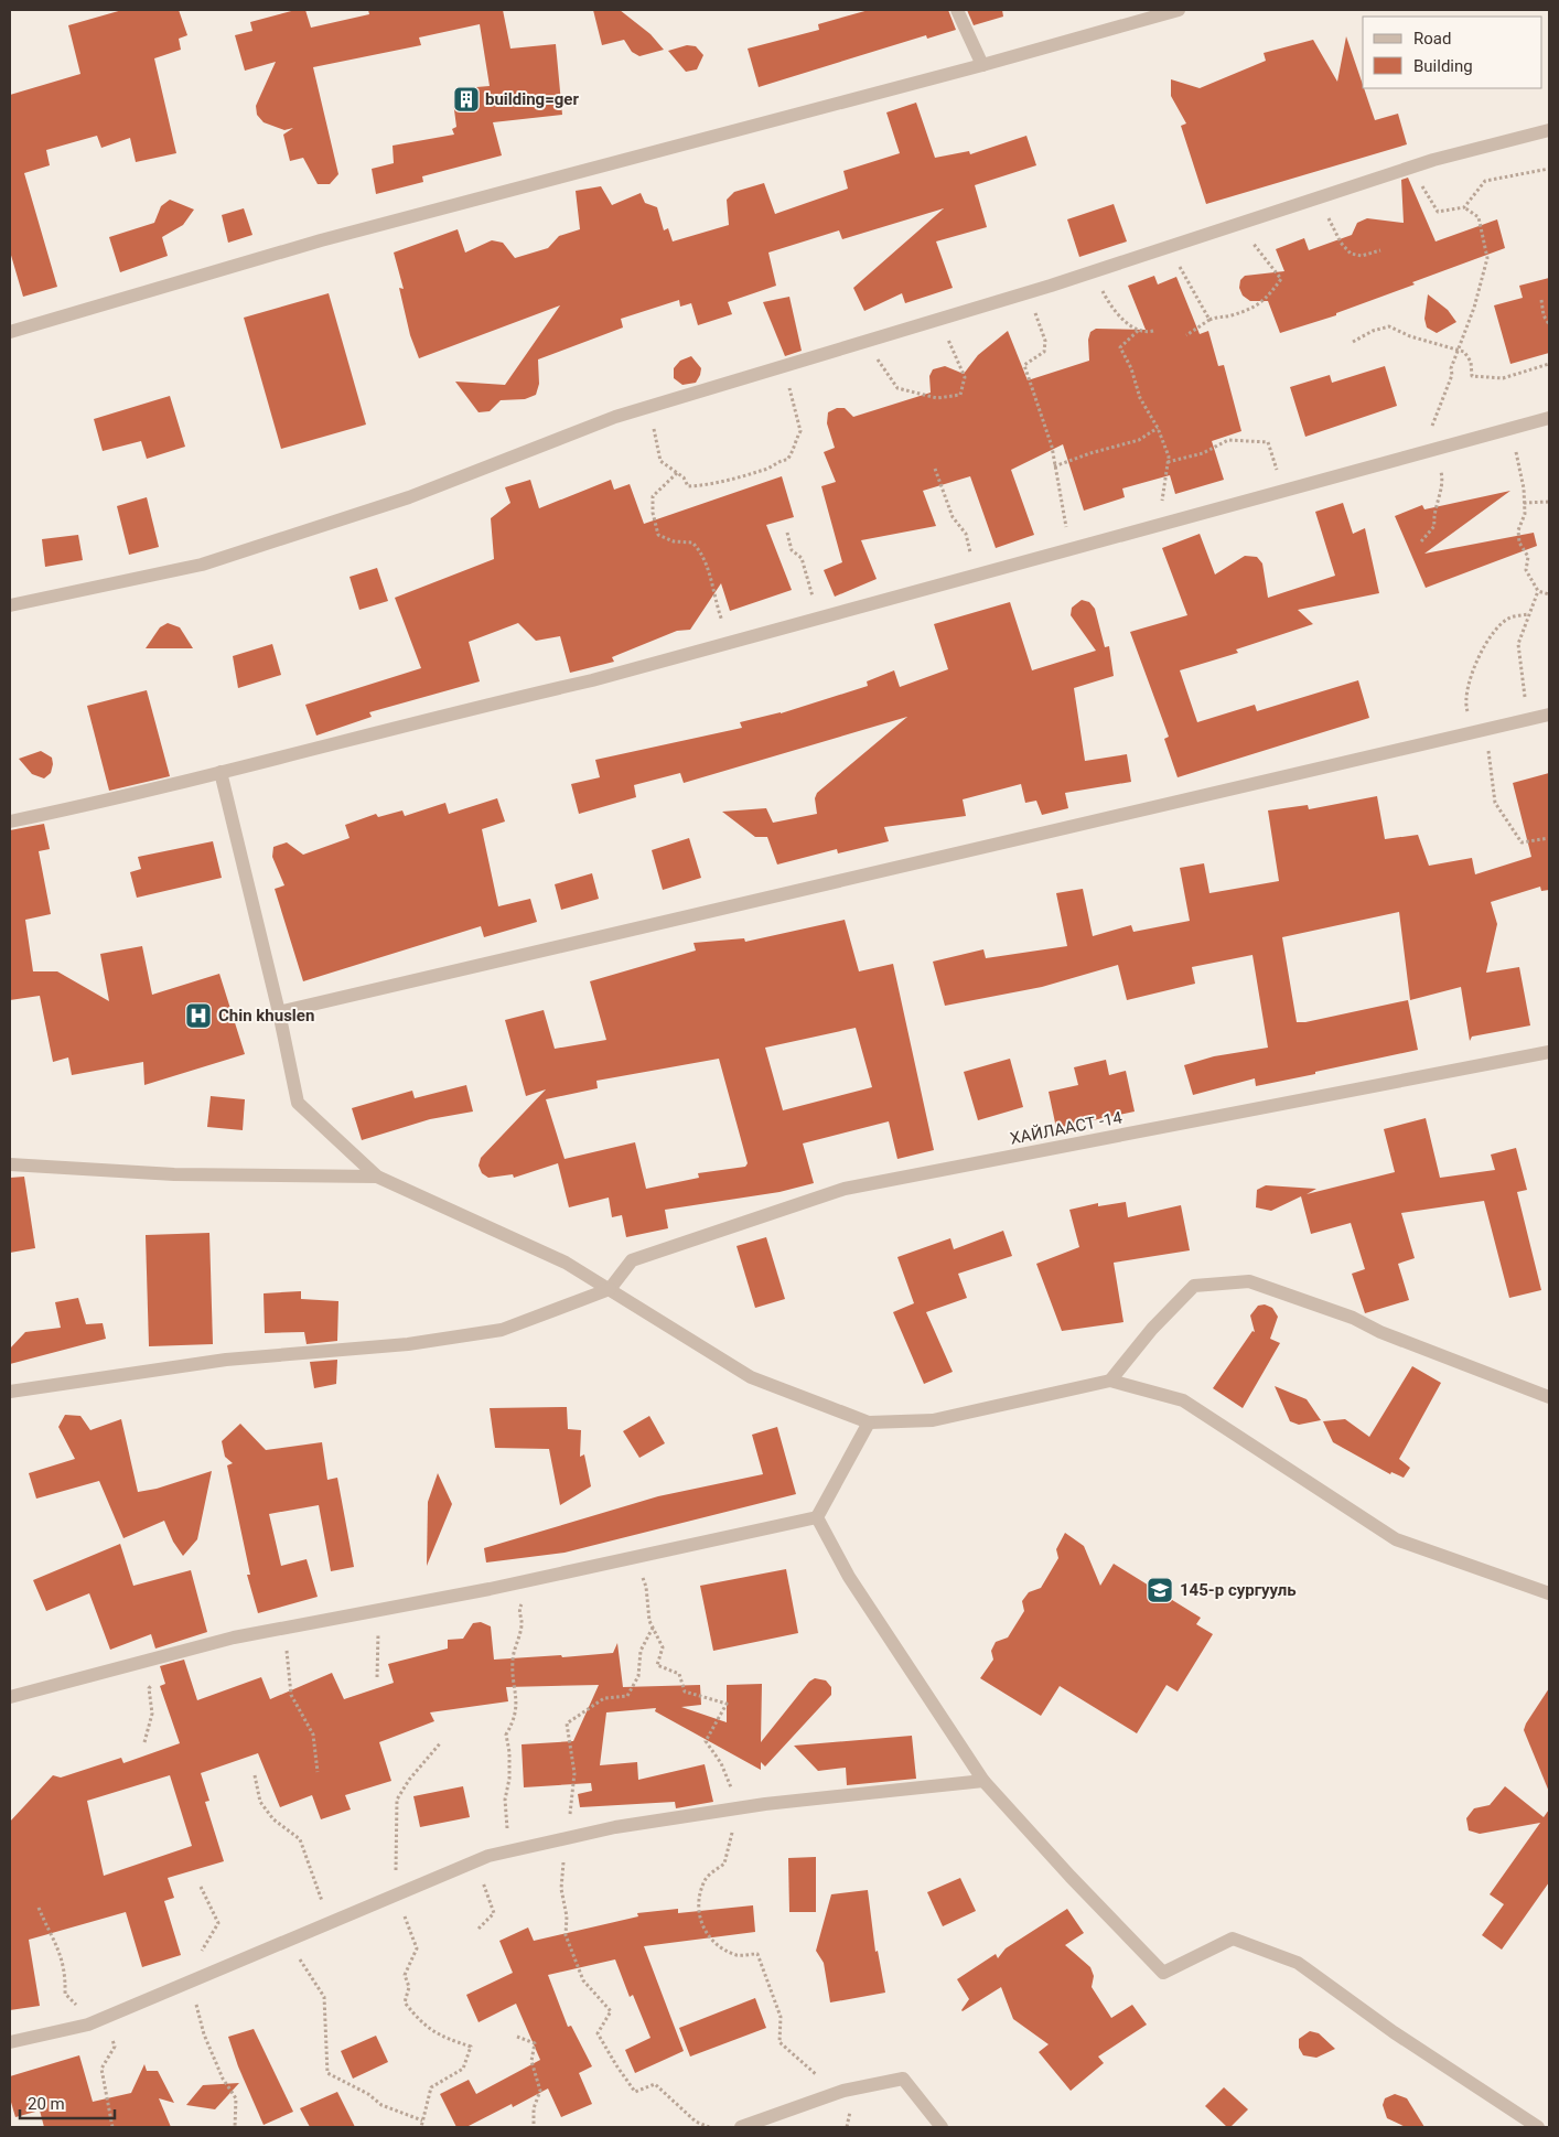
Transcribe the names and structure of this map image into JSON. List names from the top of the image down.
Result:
{
  "streets": {
    "street": ["ХАЙЛААСТ -14"]
  },
  "places": {
    "building": ["building=ger"],
    "hospital": ["Chin khuslen"],
    "school or university": ["145-р сургууль"]
  },
  "legend": ["Road", "Building"],
  "scale_bar": "20 m"
}
